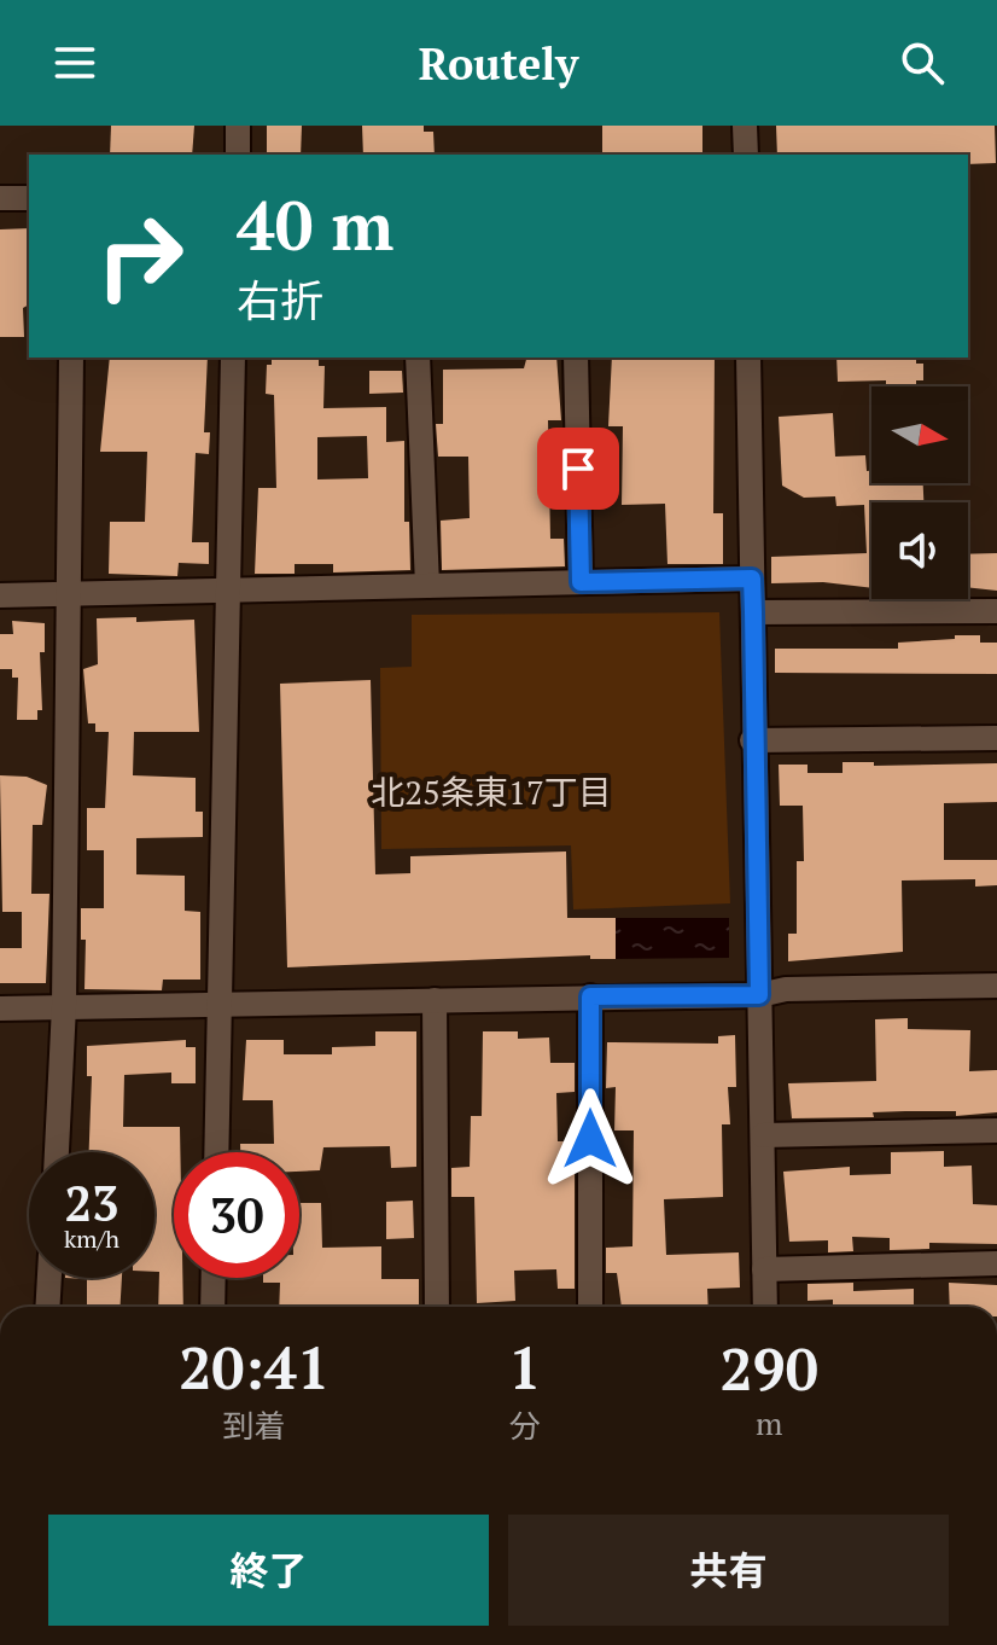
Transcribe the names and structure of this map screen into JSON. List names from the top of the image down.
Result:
{
  "districts": ["北25条東17丁目"],
  "north": "right",
  "page": {
    "header": "Routely",
    "turn": ["40 m", "右折"],
    "speed": "23 km/h",
    "limit": "30",
    "eta": [
      "20:41",
      "到着",
      "1",
      "分",
      "290",
      "m"
    ],
    "buttons": ["終了", "共有"]
  }
}
